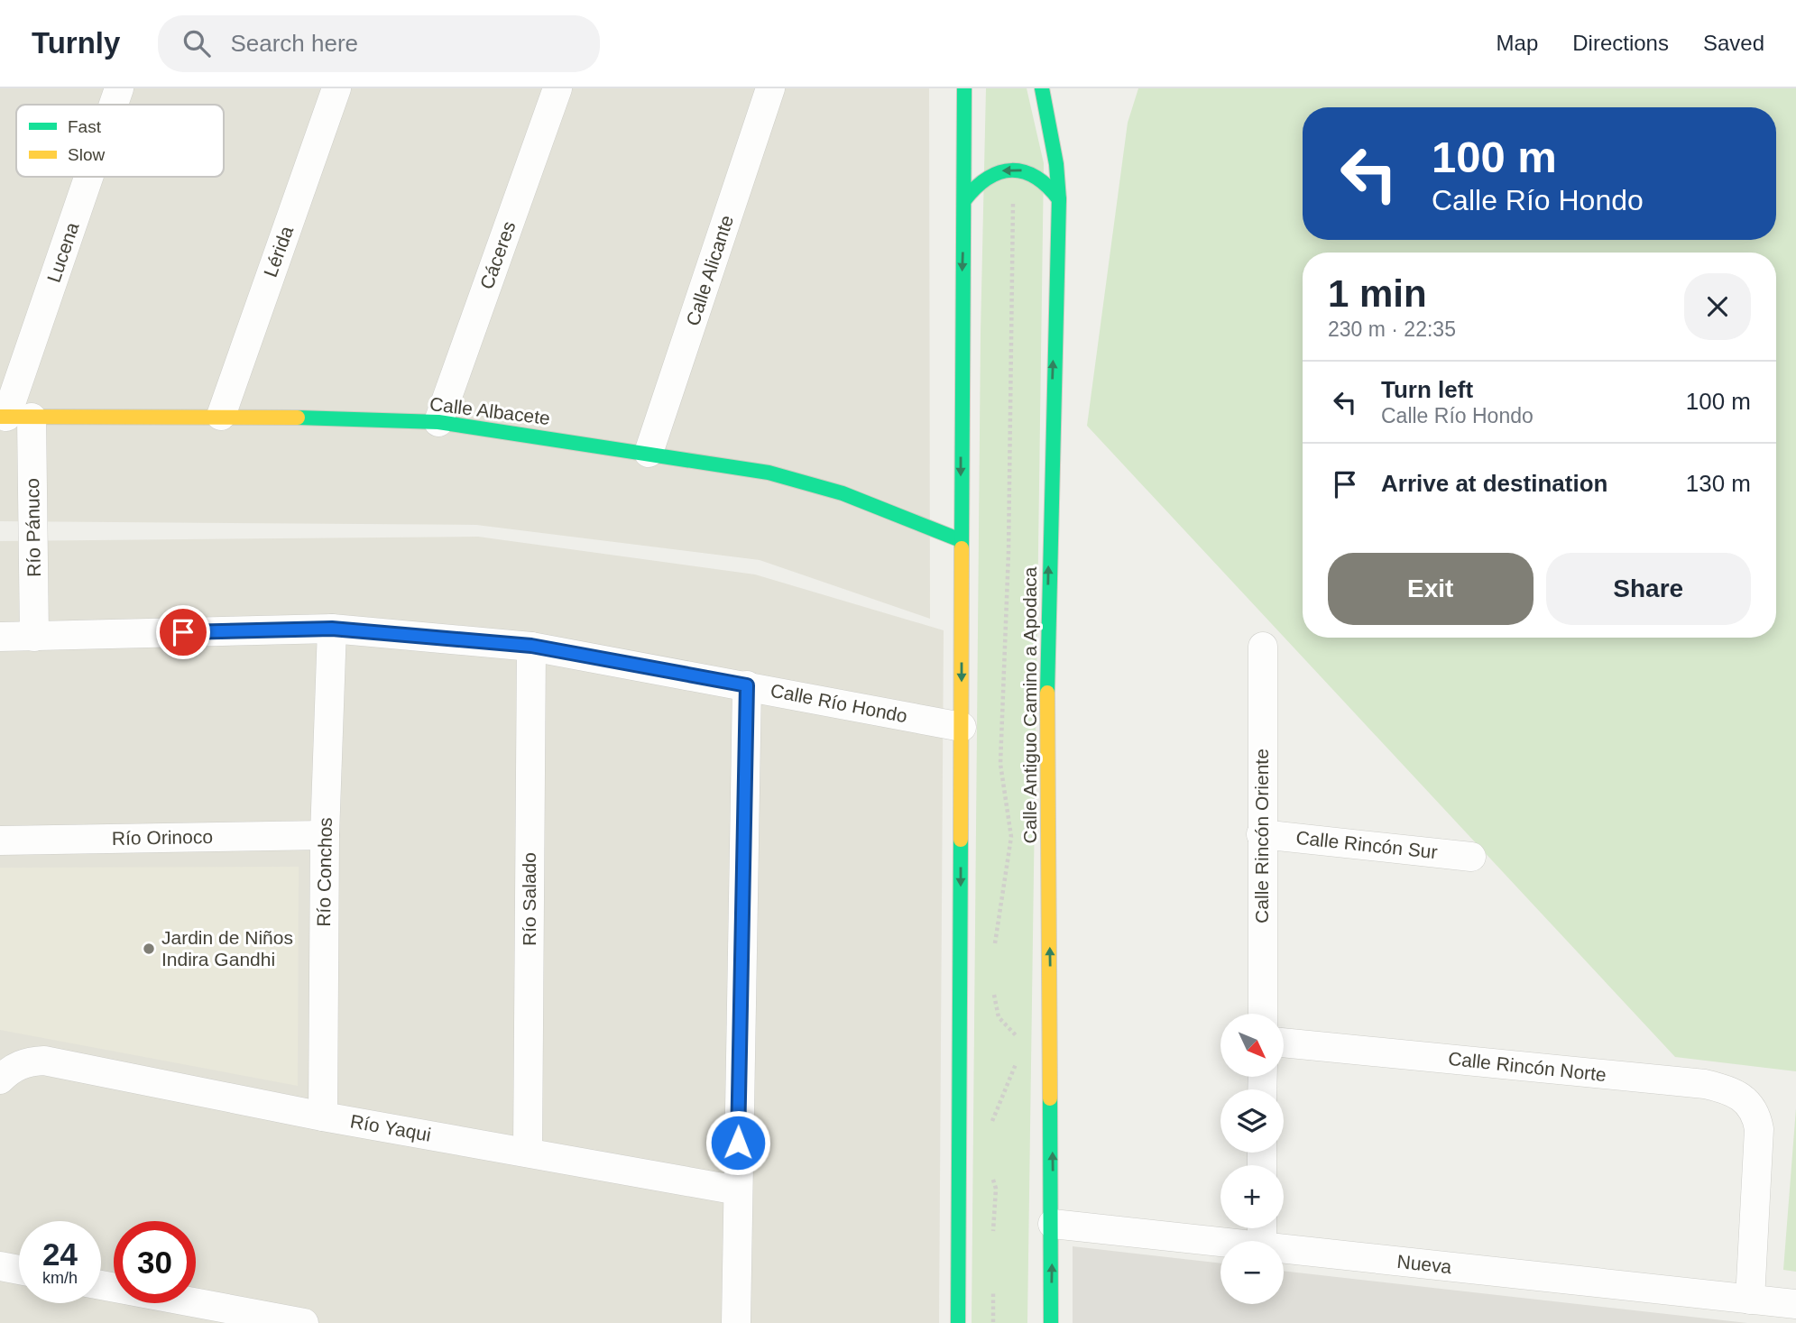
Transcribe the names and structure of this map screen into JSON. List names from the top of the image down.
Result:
{
  "streets": {
    "street": [
      "Lérida",
      "Lucena",
      "Cáceres",
      "Calle Alicante",
      "Calle Albacete",
      "Río Pánuco",
      "Calle Río Hondo",
      "Calle Antiguo Camino a Apodaca",
      "Calle Rincón Oriente",
      "Río Orinoco",
      "Calle Rincón Sur",
      "Río Conchos",
      "Río Salado",
      "Calle Rincón Norte",
      "Río Yaqui",
      "Nueva"
    ]
  },
  "crossings": [
    ["Lérida", "Calle Albacete"],
    ["Lucena", "Calle Albacete"],
    ["Lucena", "Río Pánuco"],
    ["Cáceres", "Calle Albacete"],
    ["Calle Alicante", "Calle Albacete"],
    ["Calle Albacete", "Río Pánuco"],
    ["Río Pánuco", "Calle Río Hondo"],
    ["Calle Río Hondo", "Río Conchos"],
    ["Calle Río Hondo", "Río Salado"],
    ["Calle Antiguo Camino a Apodaca", "Nueva"],
    ["Calle Rincón Oriente", "Calle Rincón Sur"],
    ["Río Orinoco", "Río Conchos"],
    ["Río Conchos", "Río Yaqui"],
    ["Río Salado", "Río Yaqui"],
    ["Calle Rincón Norte", "Nueva"]
  ],
  "places": ["Jardin de Niños Indira Gandhi"],
  "legend": ["Fast", "Slow"],
  "north": "bottom right",
  "page": {
    "header": "Turnly",
    "search": "Search here",
    "nav": ["Map", "Directions", "Saved"],
    "turn": ["100 m", "Calle Río Hondo"],
    "heading": ["1 min", "230 m · 22:35"],
    "list": [
      {
        "name": "Turn left",
        "note": "Calle Río Hondo",
        "value": "100 m"
      },
      {
        "name": "Arrive at destination",
        "value": "130 m"
      }
    ],
    "buttons": ["Exit", "Share"],
    "map_buttons": ["+", "−"],
    "speed": "24 km/h",
    "limit": "30"
  }
}
